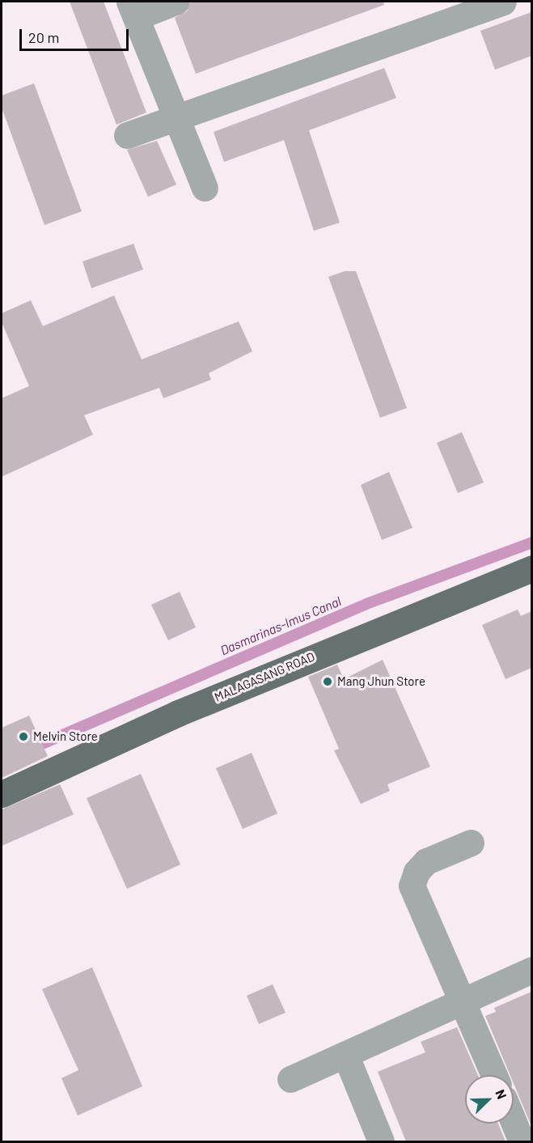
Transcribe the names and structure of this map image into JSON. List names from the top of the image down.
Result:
{
  "streets": {
    "main road": ["MALAGASANG ROAD"]
  },
  "water": ["Dasmarinas-Imus Canal"],
  "places": ["Mang Jhun Store", "Melvin Store"],
  "scale_bar": "20 m",
  "north": "top right"
}
